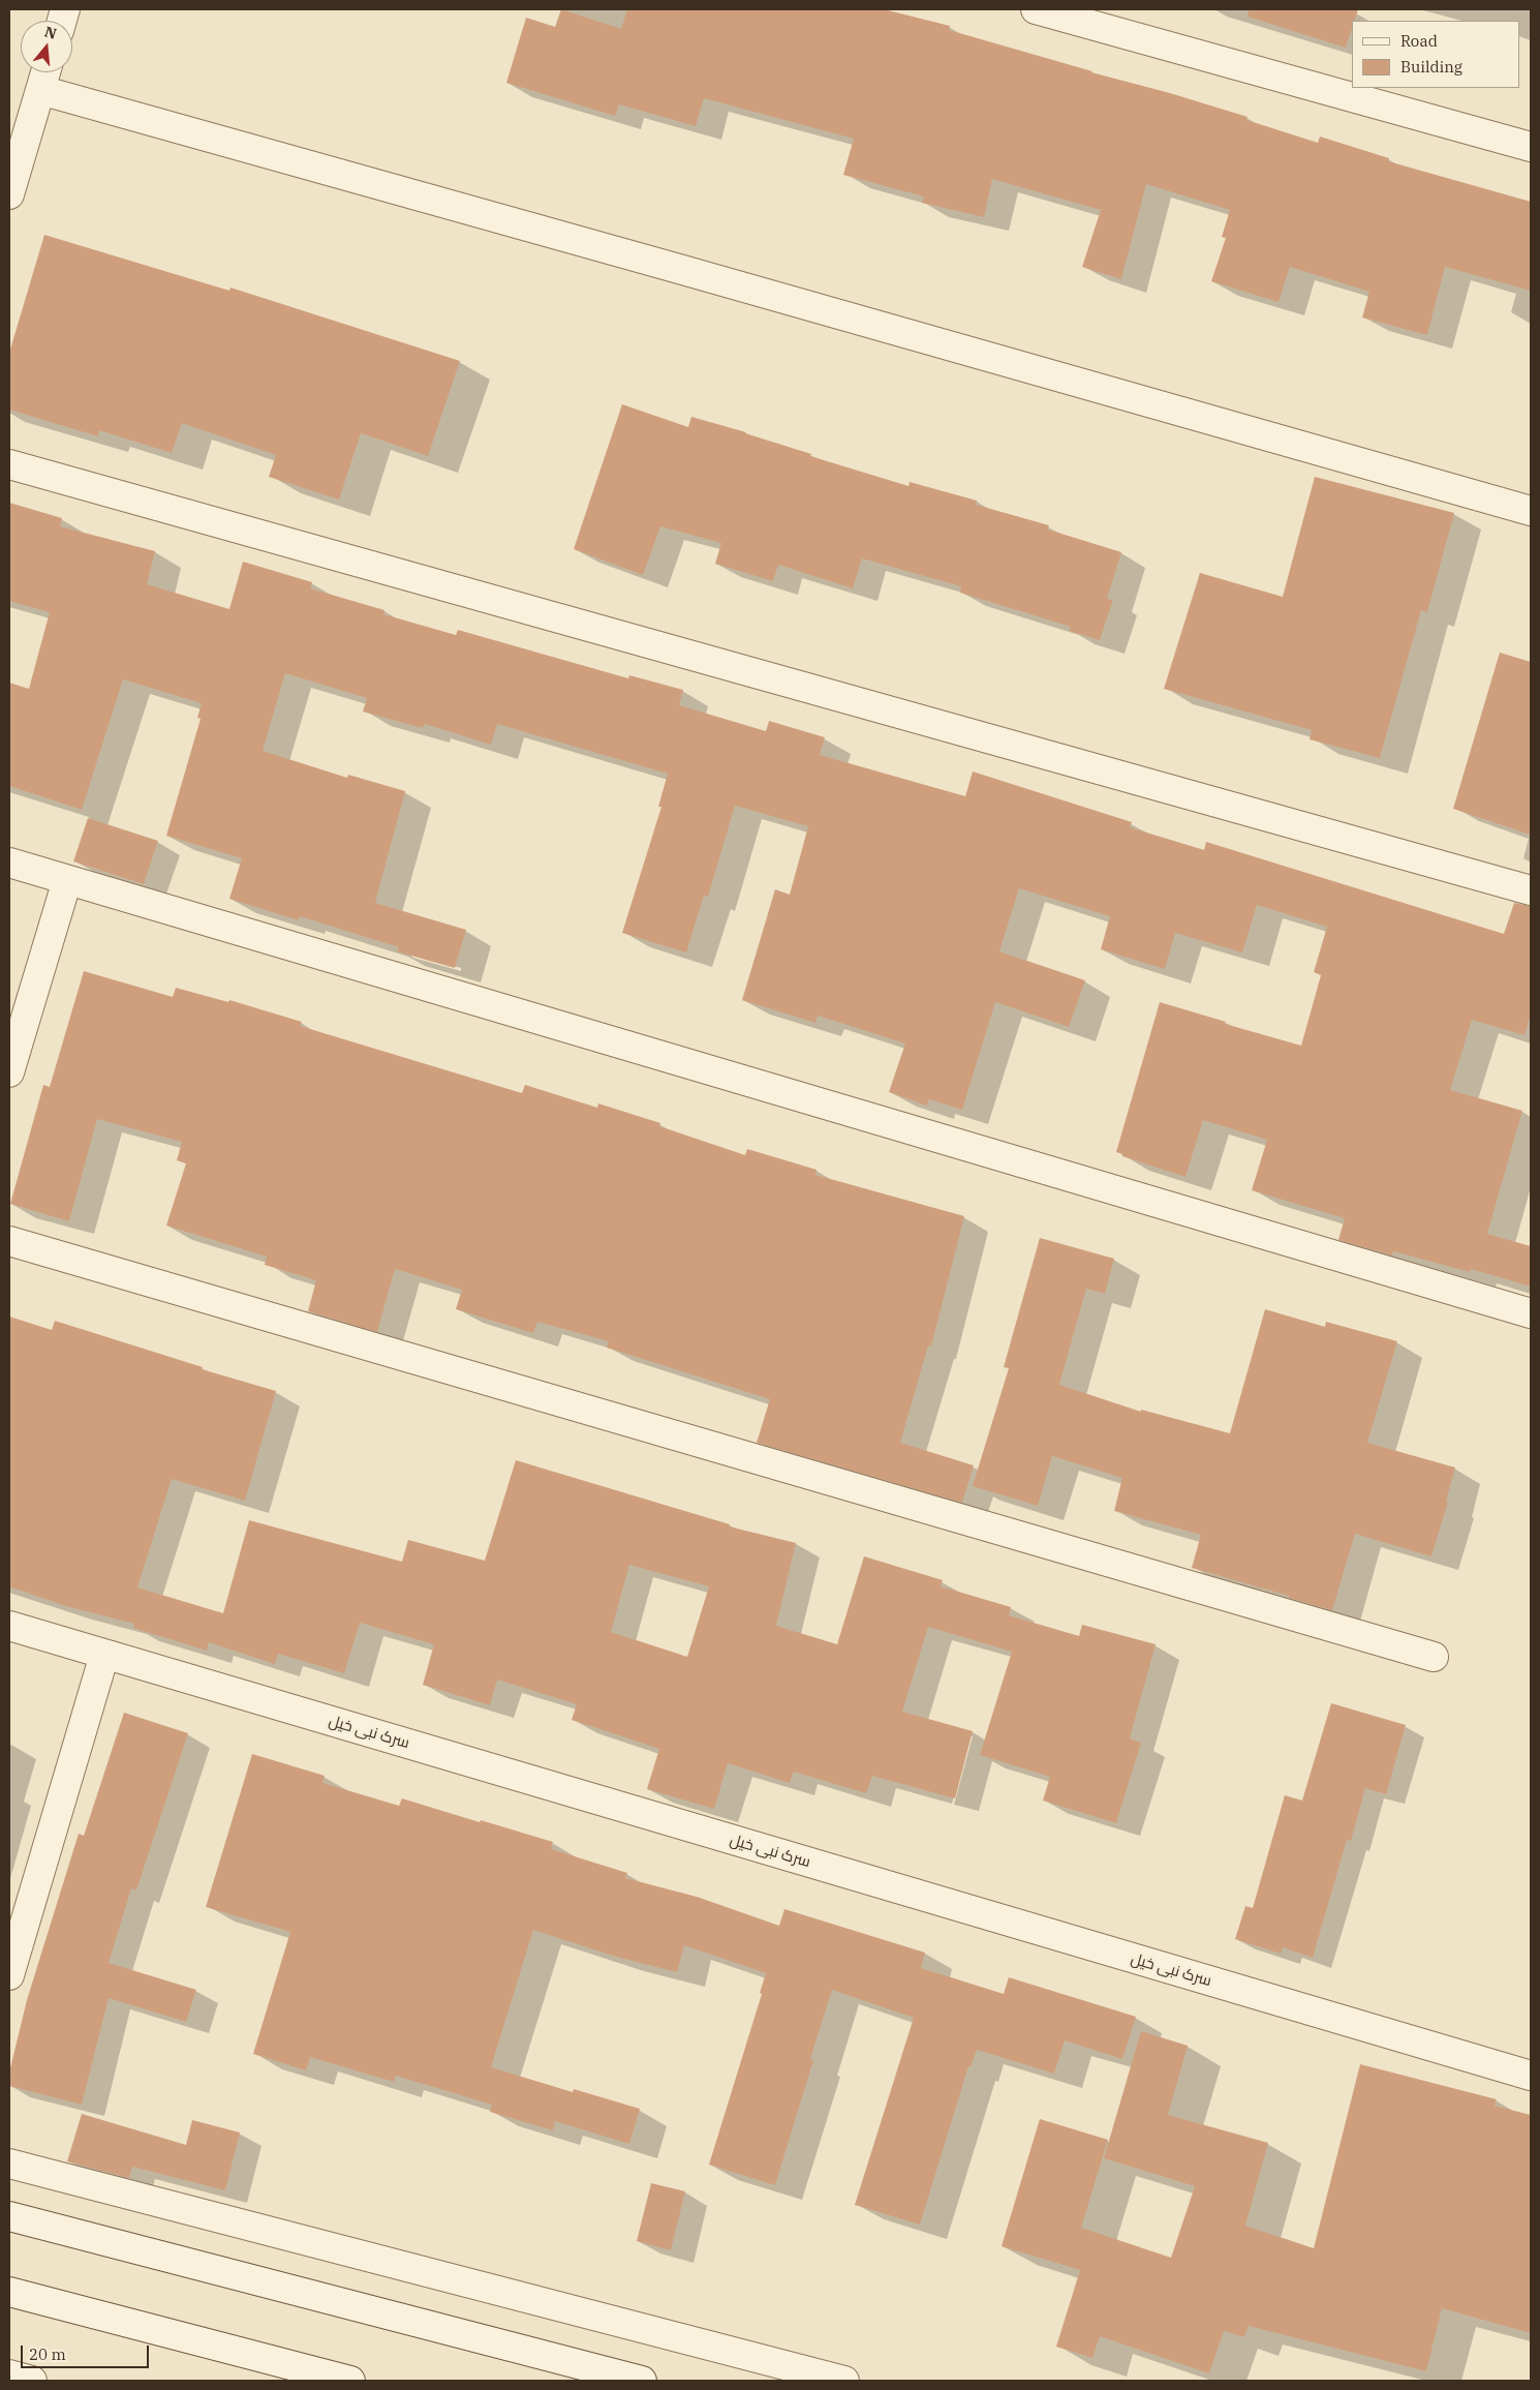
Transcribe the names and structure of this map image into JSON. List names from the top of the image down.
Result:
{
  "streets": {
    "street": ["سرک نبی خیل"]
  },
  "legend": ["Road", "Building"],
  "scale_bar": "20 m",
  "north": "top"
}
